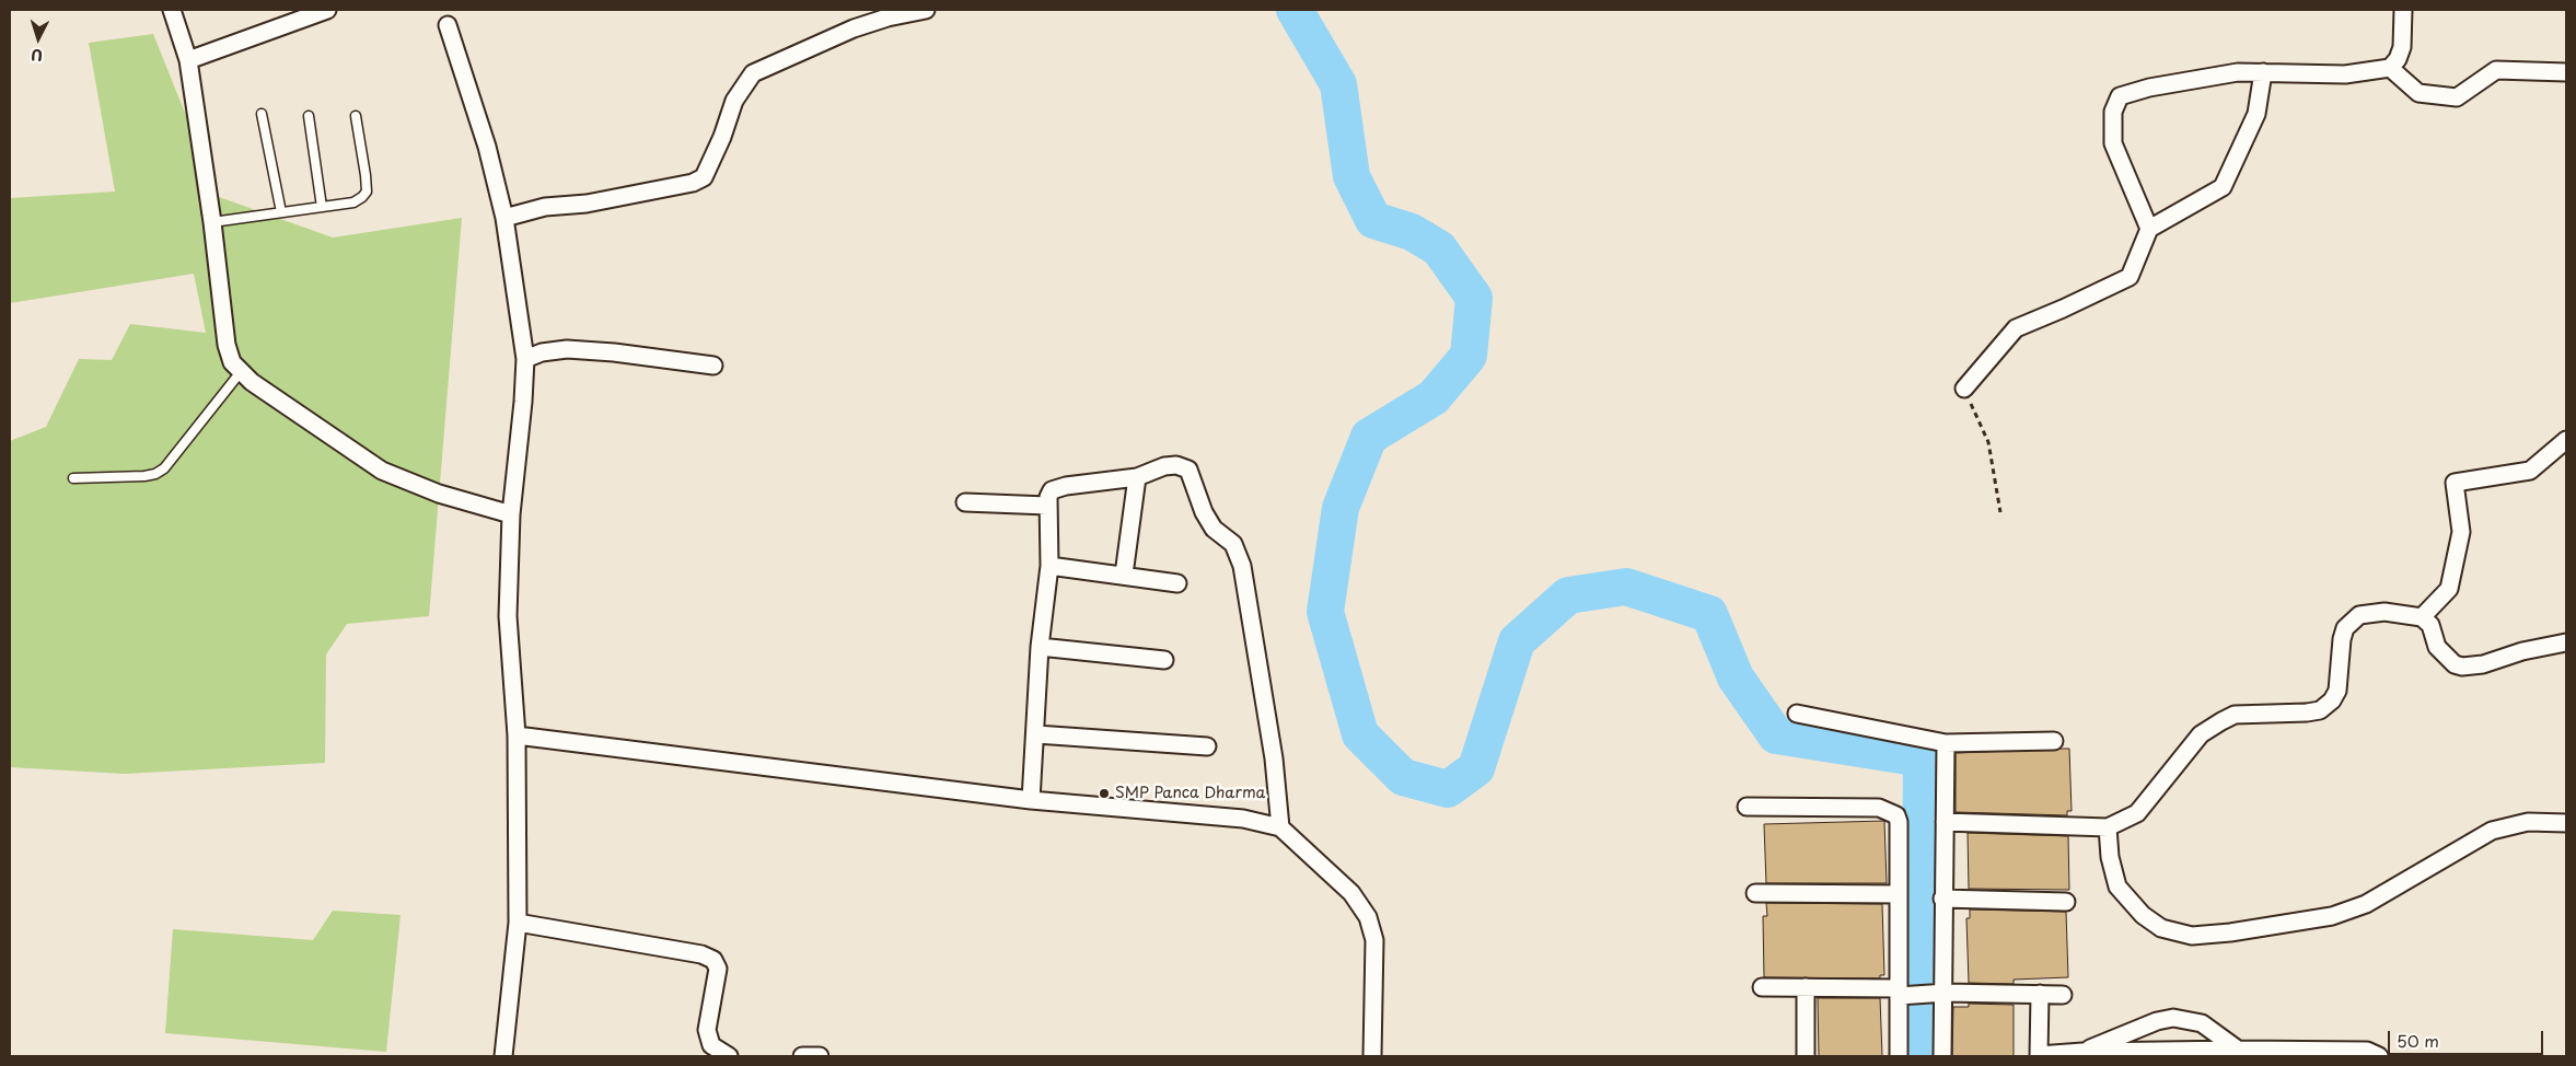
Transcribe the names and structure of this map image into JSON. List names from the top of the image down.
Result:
{
  "places": ["SMP Panca Dharma"],
  "scale_bar": "50 m",
  "north": "bottom"
}
